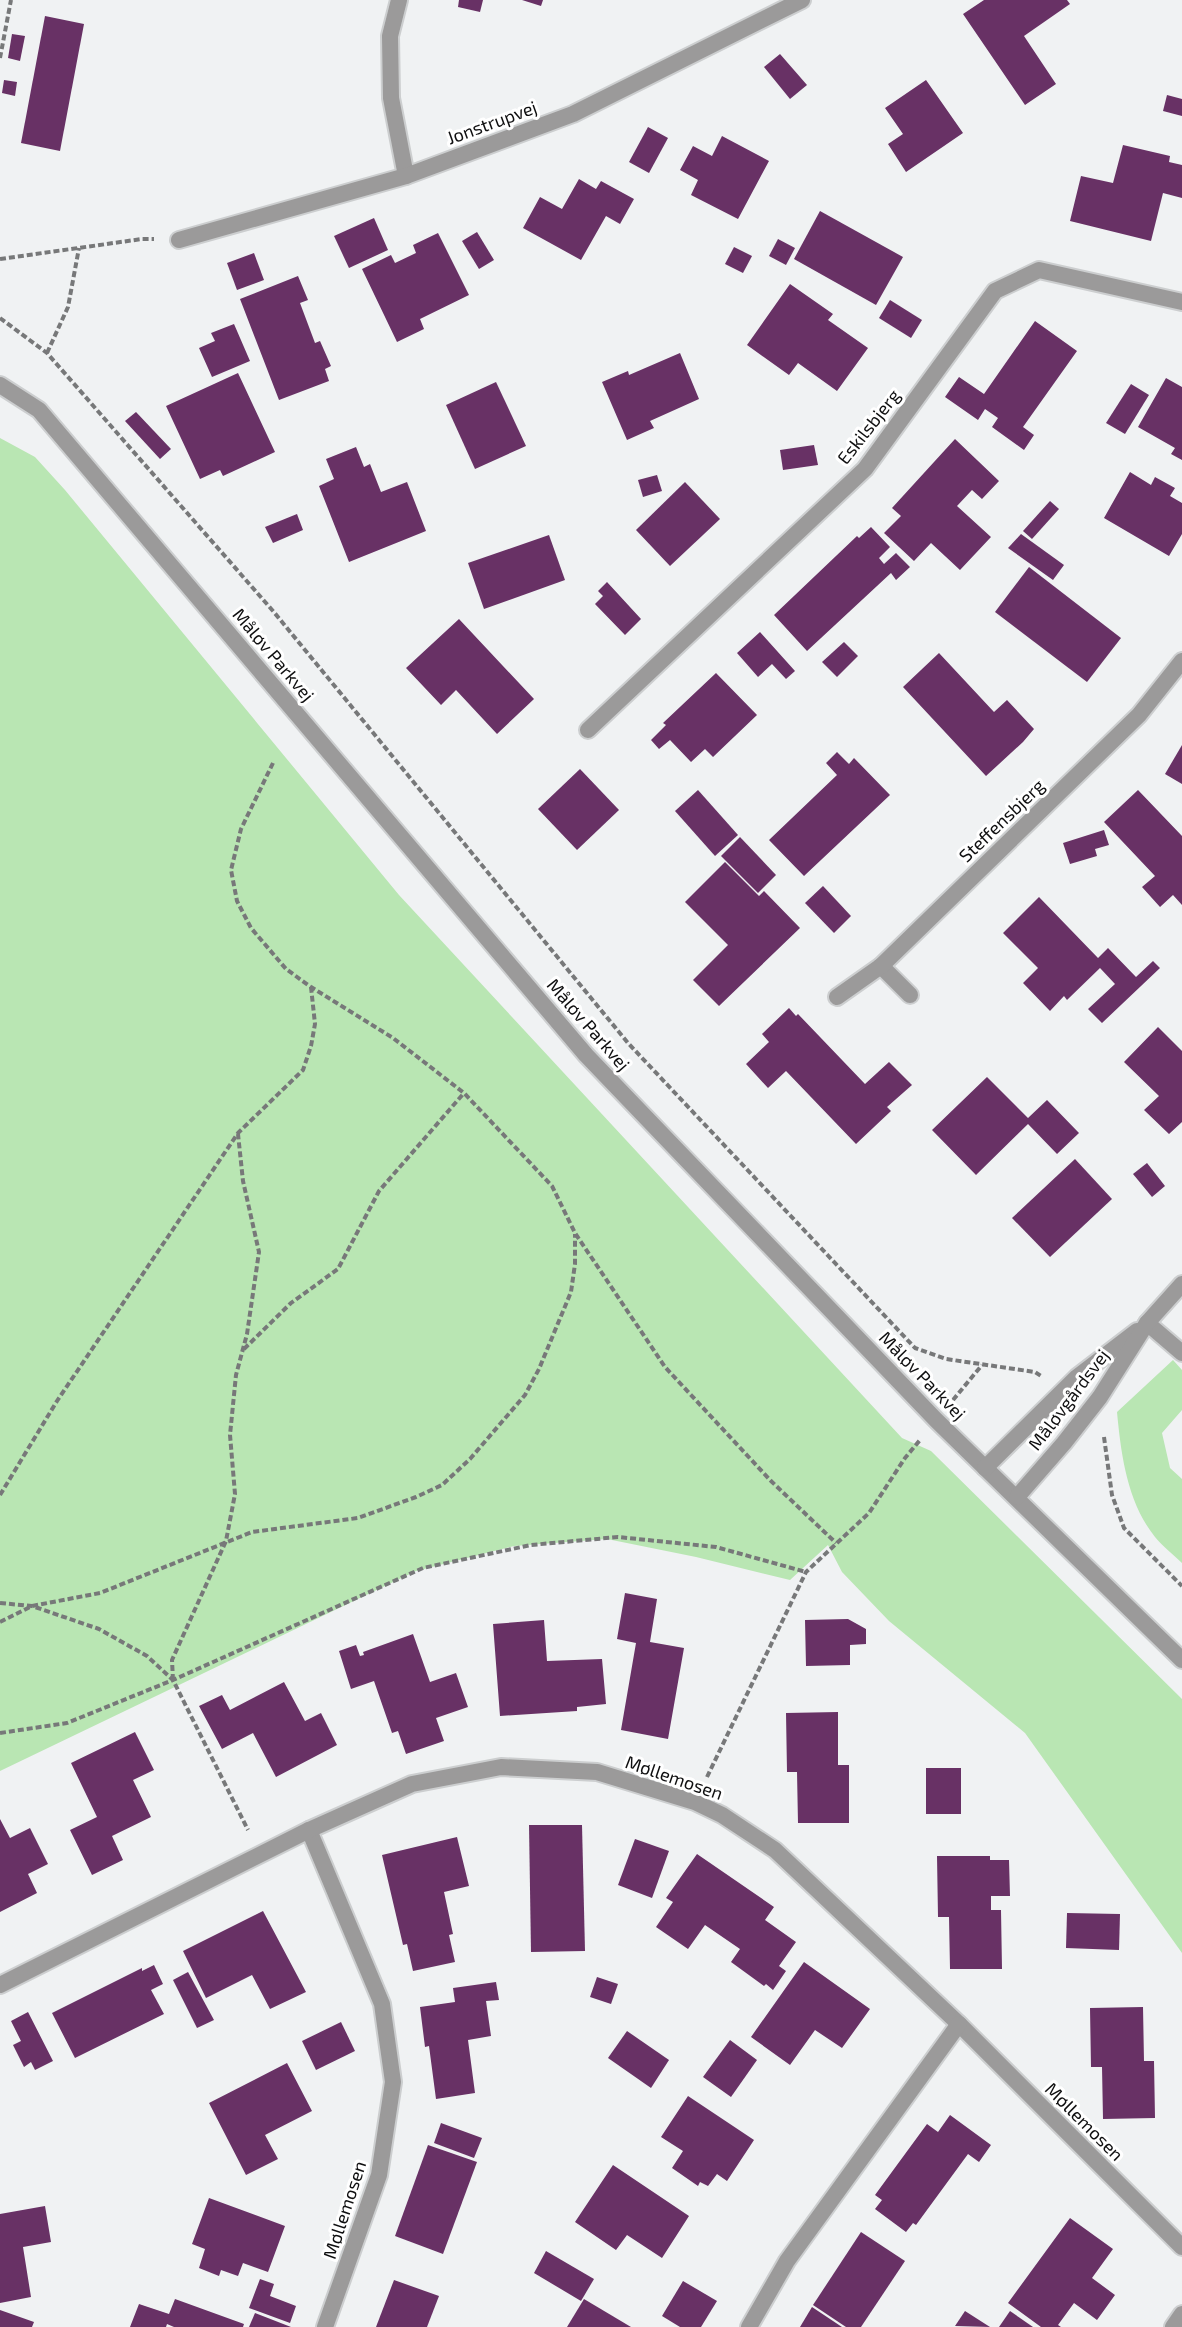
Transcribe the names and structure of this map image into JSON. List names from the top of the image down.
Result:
{
  "streets": {
    "street": [
      "Jonstrupvej",
      "Eskilsbjerg",
      "Måløv Parkvej",
      "Steffensbjerg",
      "Måløvgårdsvej",
      "Møllemosen"
    ]
  },
  "crossings": [
    ["Måløv Parkvej", "Måløvgårdsvej"]
  ]
}
